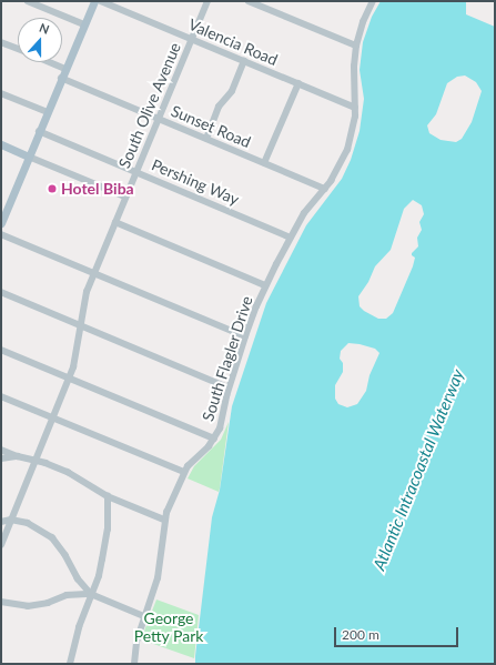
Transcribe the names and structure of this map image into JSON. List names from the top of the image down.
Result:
{
  "streets": {
    "street": [
      "Valencia Road",
      "South Olive Avenue",
      "Sunset Road",
      "Pershing Way",
      "South Flagler Drive"
    ]
  },
  "crossings": [
    ["Valencia Road", "South Olive Avenue"],
    ["Valencia Road", "South Flagler Drive"],
    ["South Olive Avenue", "Sunset Road"],
    ["South Olive Avenue", "Pershing Way"],
    ["Sunset Road", "South Flagler Drive"],
    ["Pershing Way", "South Flagler Drive"]
  ],
  "water": ["Atlantic Intracoastal Waterway"],
  "parks": ["George Petty Park"],
  "places": ["Hotel Biba"],
  "scale_bar": "200 m",
  "north": "top"
}
